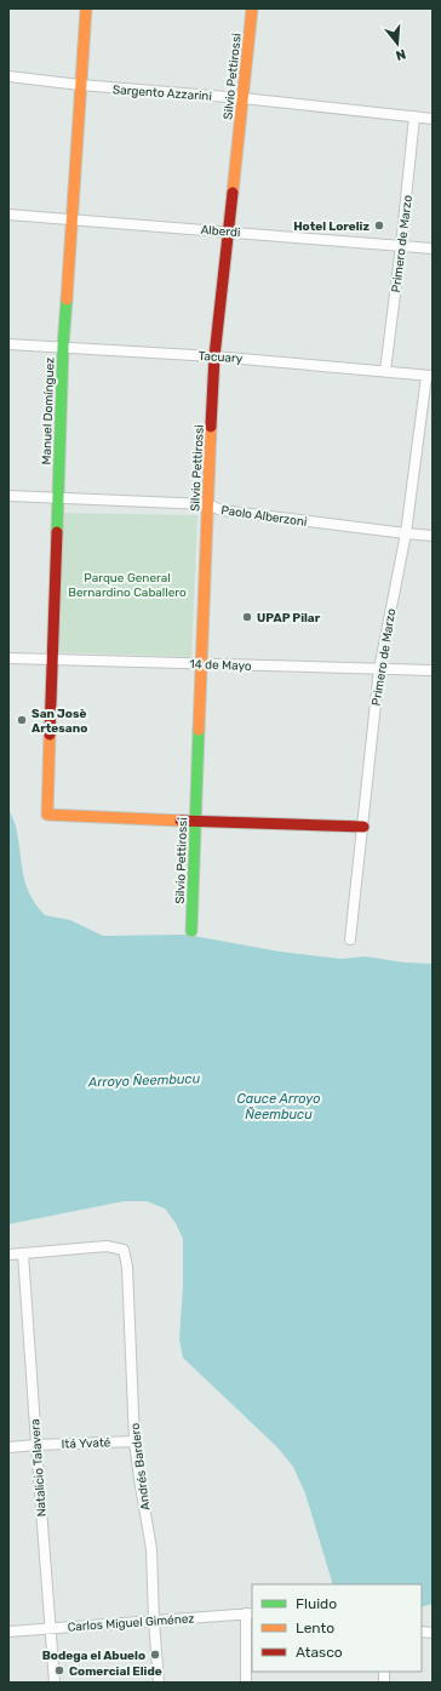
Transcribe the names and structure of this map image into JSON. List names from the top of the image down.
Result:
{
  "streets": {
    "street": [
      "Silvio Pettirossi",
      "Sargento Azzarini",
      "Alberdi",
      "Primero de Marzo",
      "Tacuary",
      "Manuel Domínguez",
      "Paolo Alberzoni",
      "14 de Mayo",
      "Itá Yvaté",
      "Andrés Bardero",
      "Natalicio Talavera",
      "Carlos Miguel Giménez"
    ]
  },
  "crossings": [
    ["Silvio Pettirossi", "Sargento Azzarini"],
    ["Silvio Pettirossi", "Alberdi"],
    ["Silvio Pettirossi", "Tacuary"],
    ["Silvio Pettirossi", "Manuel Domínguez"],
    ["Silvio Pettirossi", "Paolo Alberzoni"],
    ["Silvio Pettirossi", "14 de Mayo"],
    ["Sargento Azzarini", "Primero de Marzo"],
    ["Sargento Azzarini", "Manuel Domínguez"],
    ["Alberdi", "Primero de Marzo"],
    ["Alberdi", "Manuel Domínguez"],
    ["Primero de Marzo", "Tacuary"],
    ["Primero de Marzo", "Paolo Alberzoni"],
    ["Primero de Marzo", "14 de Mayo"],
    ["Tacuary", "Manuel Domínguez"],
    ["Manuel Domínguez", "Paolo Alberzoni"],
    ["Manuel Domínguez", "14 de Mayo"],
    ["Itá Yvaté", "Andrés Bardero"],
    ["Itá Yvaté", "Natalicio Talavera"],
    ["Andrés Bardero", "Natalicio Talavera"],
    ["Andrés Bardero", "Carlos Miguel Giménez"],
    ["Natalicio Talavera", "Carlos Miguel Giménez"]
  ],
  "water": ["Arroyo Ñeembucu", "Cauce Arroyo Ñeembucu"],
  "parks": ["Parque General Bernardino Caballero"],
  "places": [
    "Hotel Loreliz",
    "UPAP Pilar",
    "San Josè Artesano",
    "Bodega el Abuelo",
    "Comercial Elide"
  ],
  "legend": ["Fluido", "Lento", "Atasco"],
  "north": "bottom"
}
